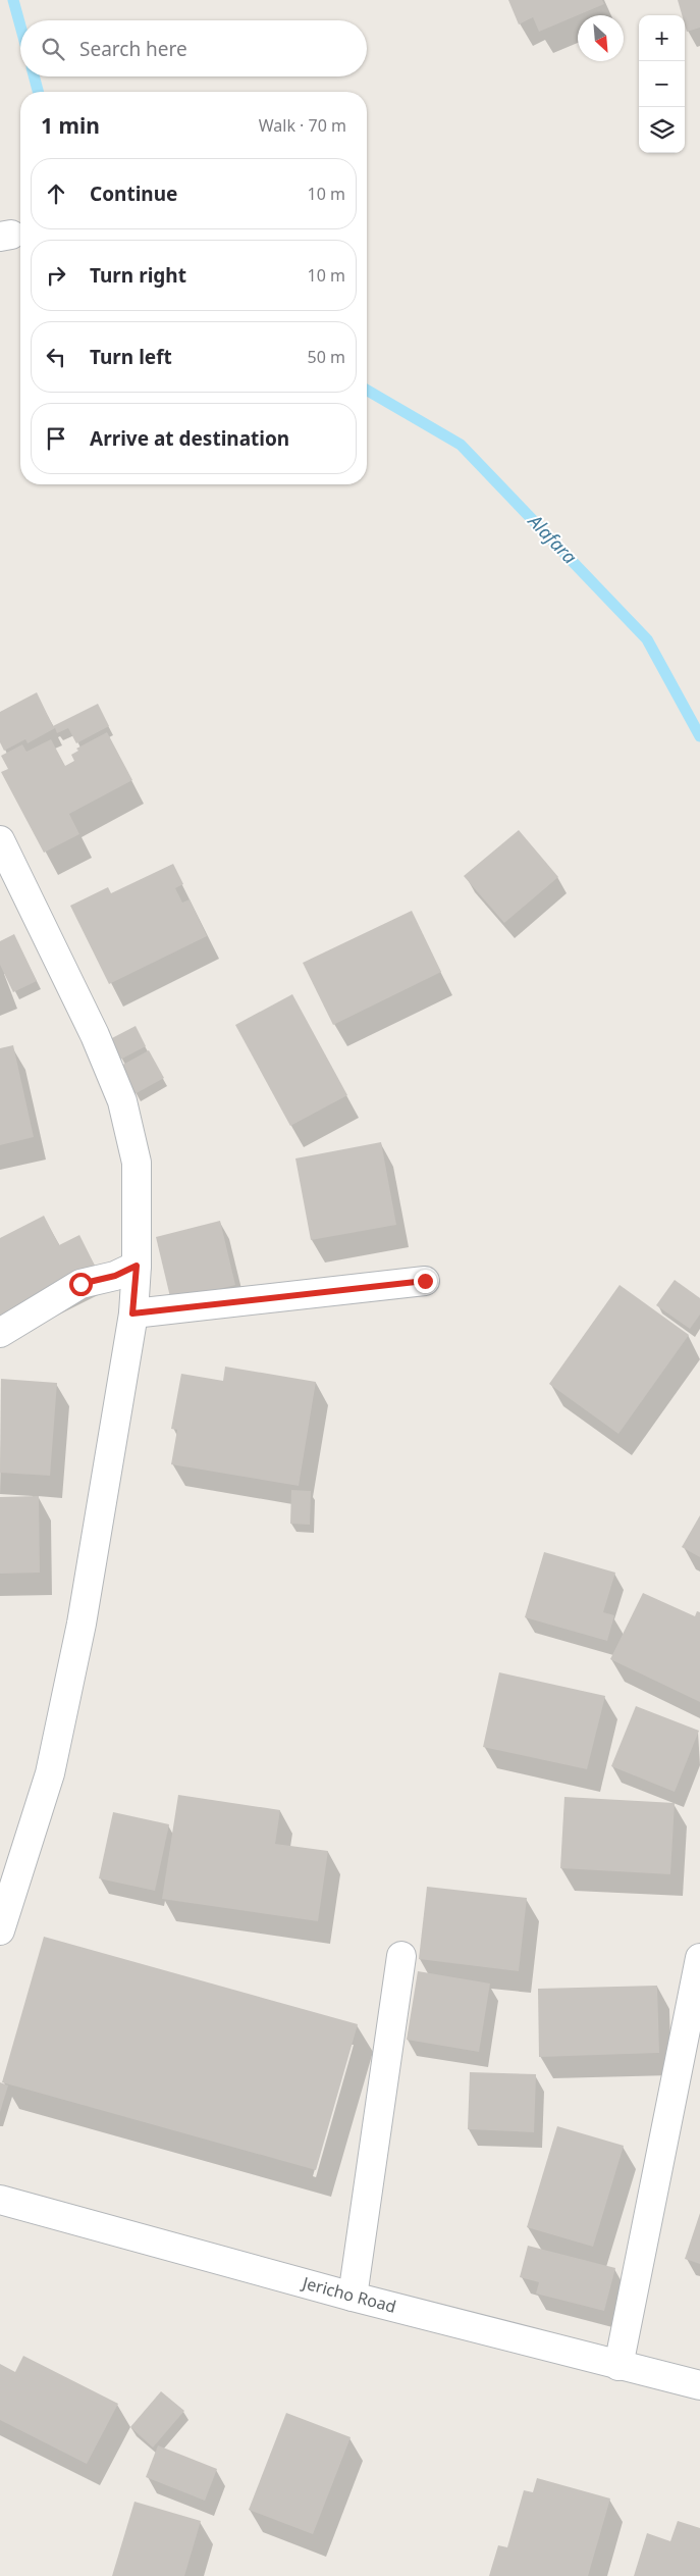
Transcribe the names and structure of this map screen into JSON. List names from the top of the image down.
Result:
{
  "streets": {
    "street": ["Jericho Road"]
  },
  "water": ["Alafara"],
  "north": "bottom right",
  "page": {
    "map_buttons": ["+", "−"],
    "search": "Search here",
    "heading": ["1 min", "Walk · 70 m"],
    "list": [
      ["Continue", "10 m"],
      ["Turn right", "10 m"],
      ["Turn left", "50 m"],
      "Arrive at destination"
    ]
  }
}
